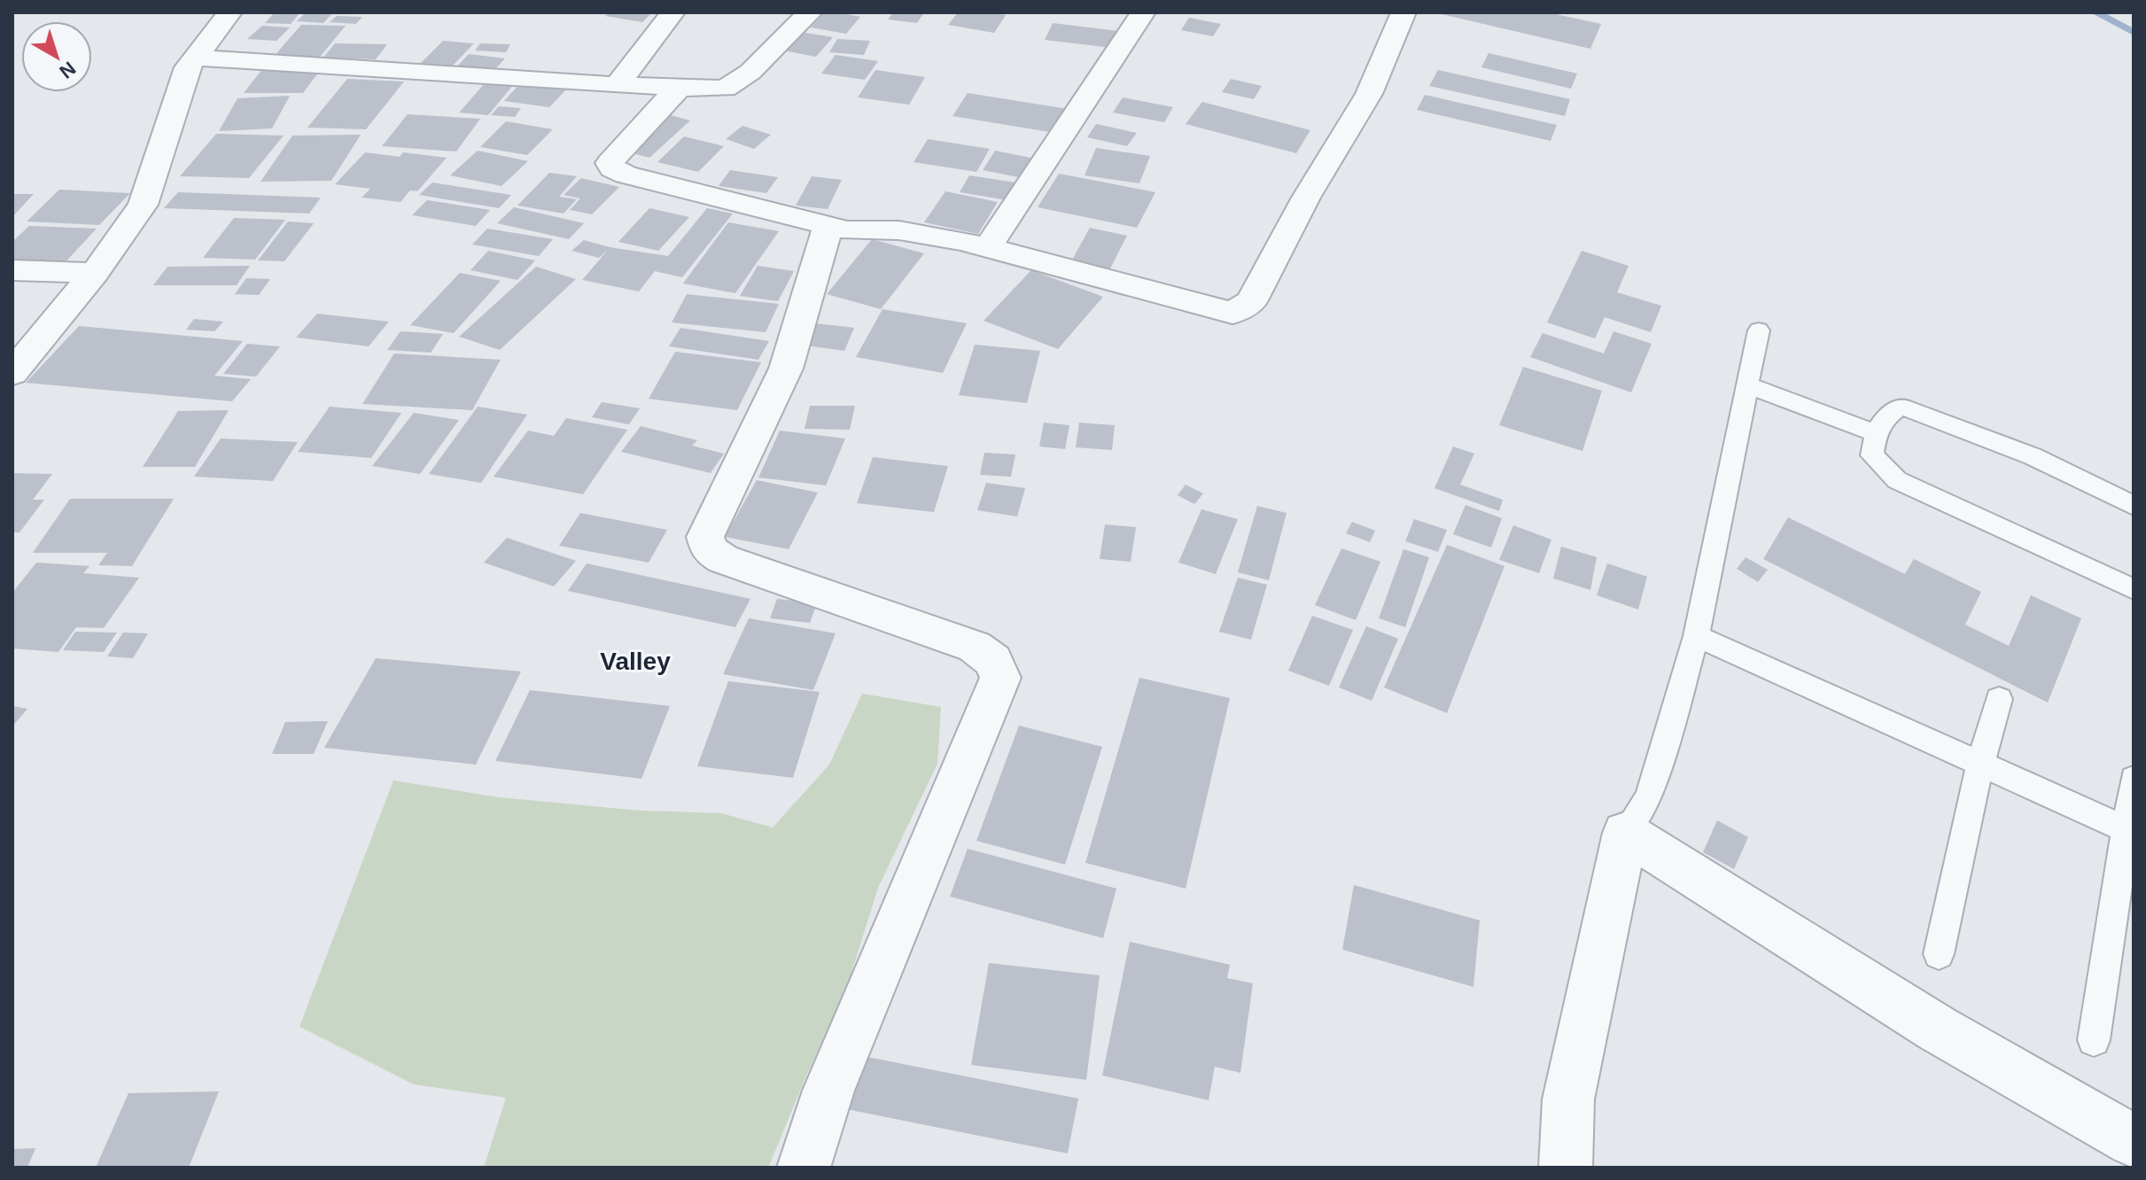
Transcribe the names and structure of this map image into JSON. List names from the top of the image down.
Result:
{
  "districts": ["Valley"],
  "north": "bottom right"
}
